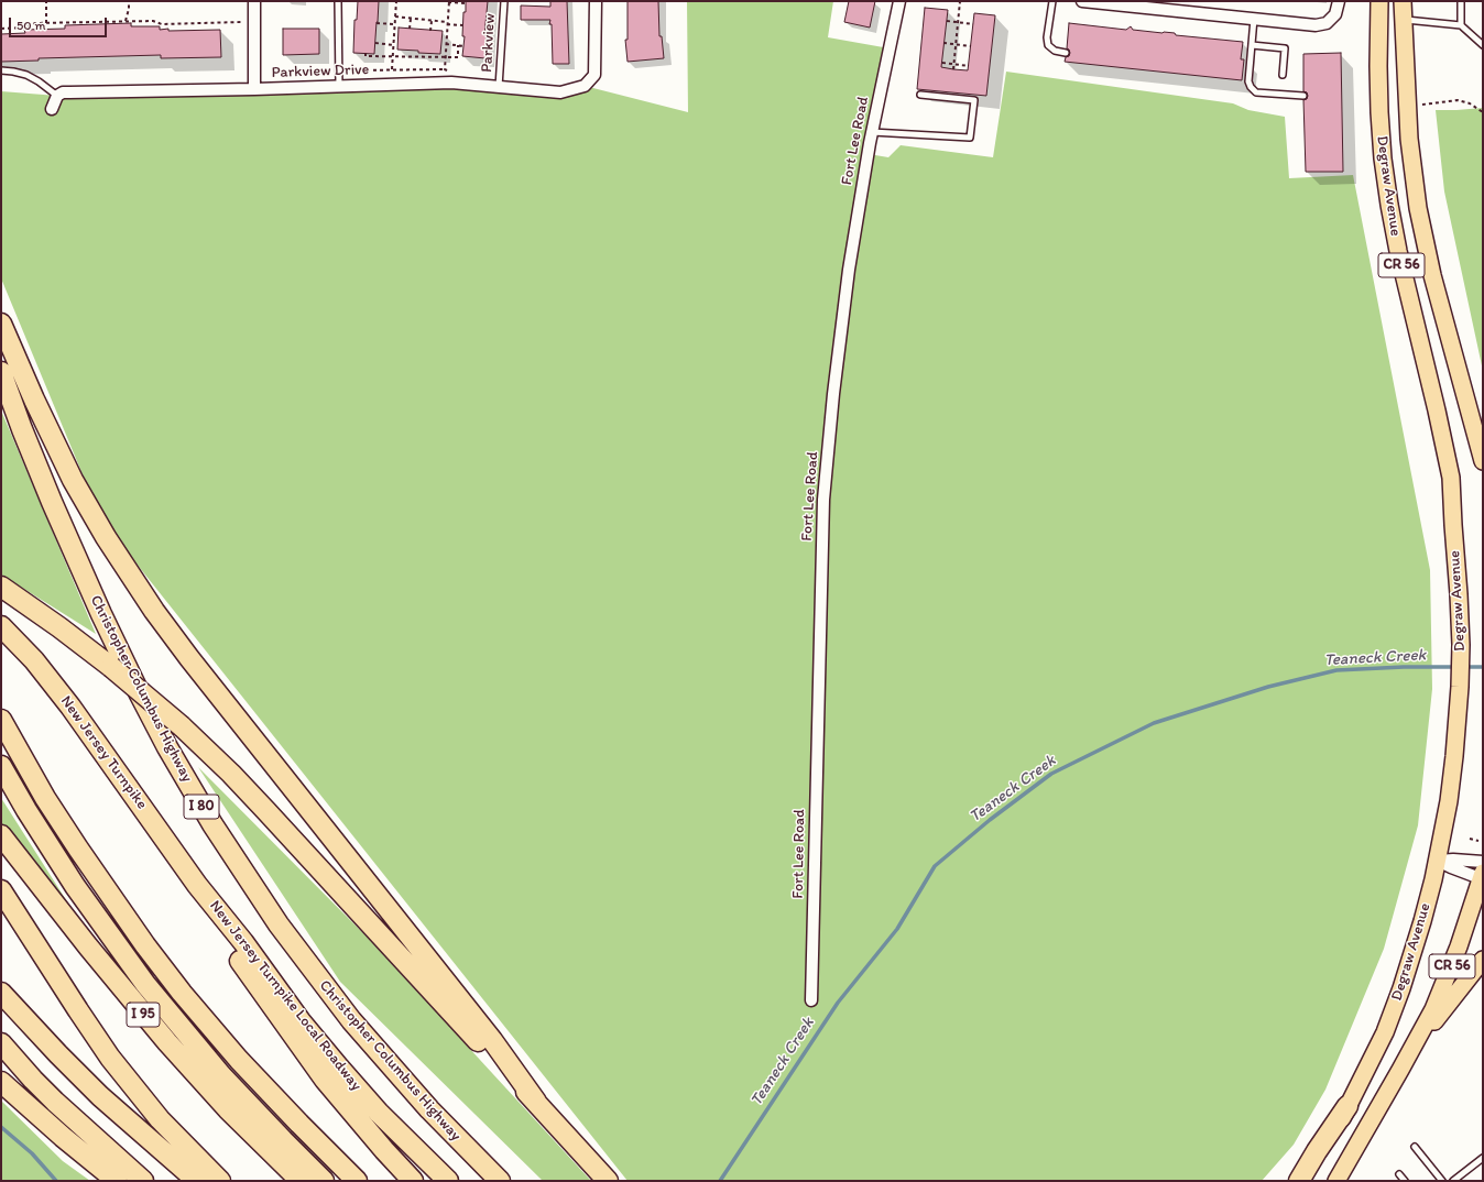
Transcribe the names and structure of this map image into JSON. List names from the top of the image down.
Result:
{
  "streets": {
    "highway": [
      "Christopher Columbus Highway",
      "New Jersey Turnpike",
      "I 80",
      "New Jersey Turnpike Local Roadway",
      "I 95"
    ],
    "main road": ["Degraw Avenue", "CR 56"],
    "street": ["Parkview Drive", "Fort Lee Road"],
    "lane": ["Parkview"]
  },
  "crossings": [
    ["Parkview", "Parkview Drive"],
    ["New Jersey Turnpike", "New Jersey Turnpike Local Roadway"]
  ],
  "water": ["Teaneck Creek"],
  "scale_bar": "50 m"
}
